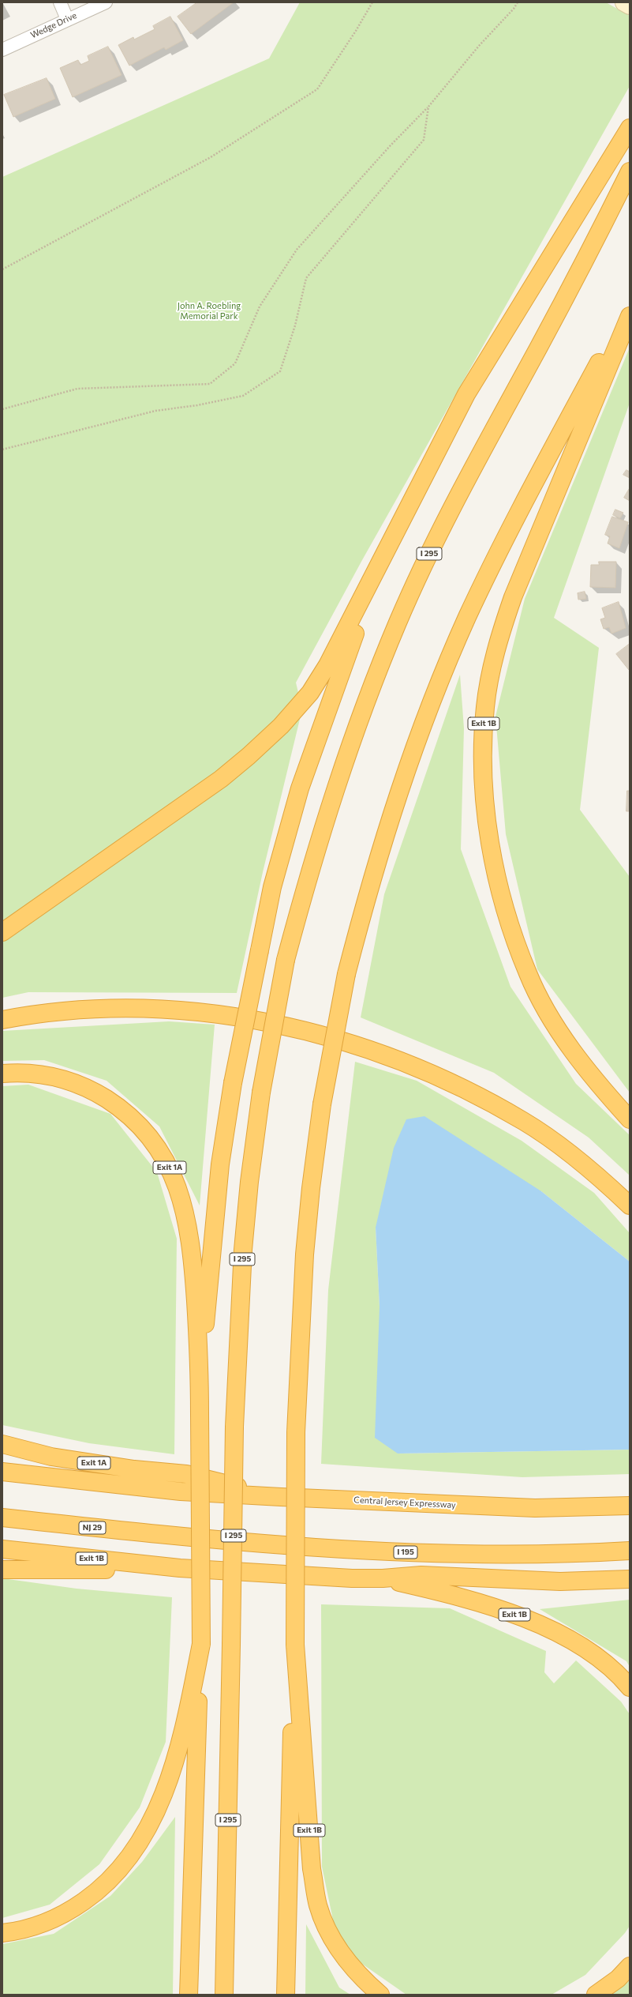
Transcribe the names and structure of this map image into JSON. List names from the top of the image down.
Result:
{
  "streets": {
    "highway": [
      "I 295",
      "Exit 1B",
      "Exit 1A",
      "Central Jersey Expressway",
      "NJ 29",
      "I 195"
    ],
    "street": ["Wedge Drive"]
  },
  "crossings": [
    ["Exit 1A", "Central Jersey Expressway"],
    ["NJ 29", "I 195"]
  ],
  "parks": ["John A. Roebling Memorial Park"]
}
